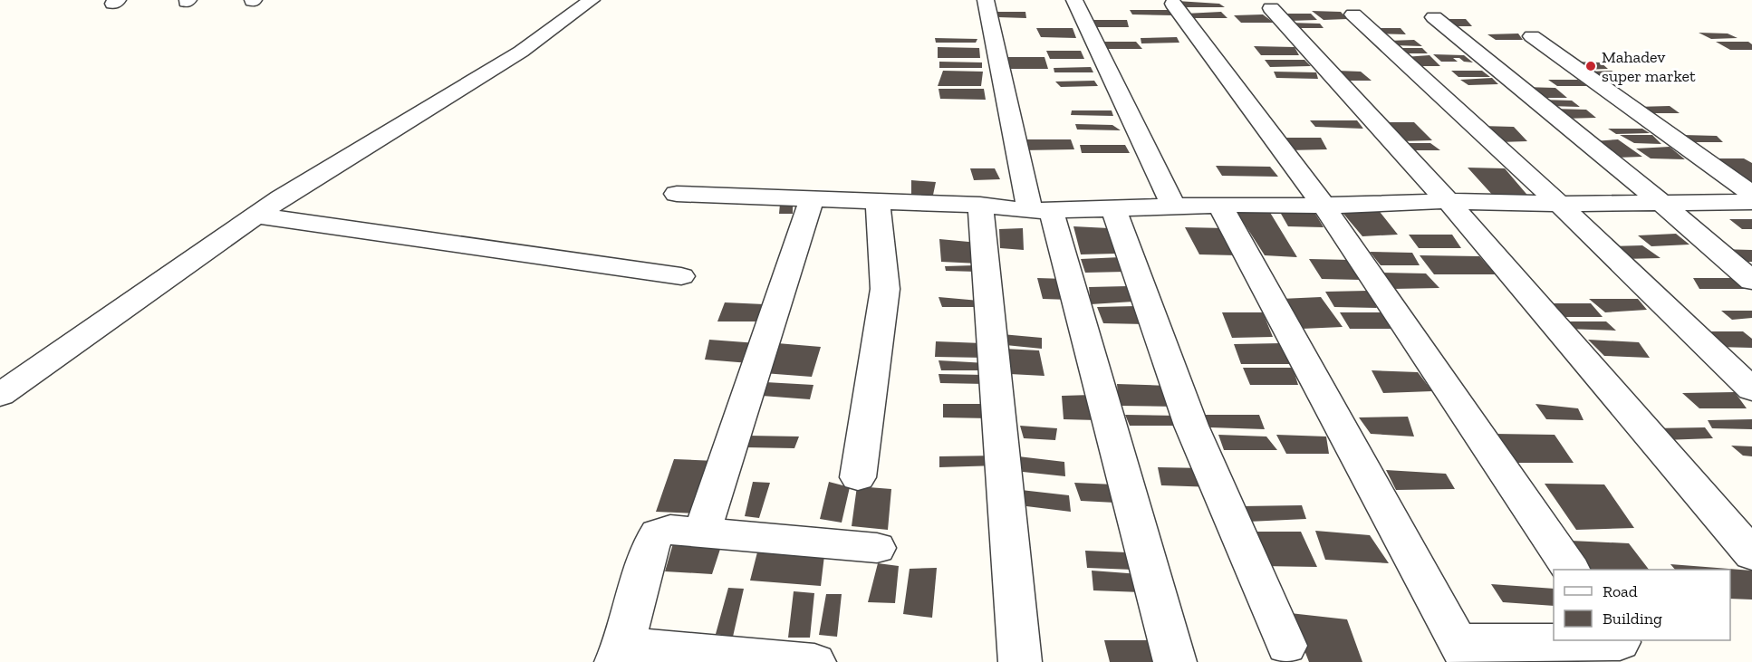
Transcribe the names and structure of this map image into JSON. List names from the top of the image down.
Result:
{
  "places": ["Mahadev super market"],
  "legend": ["Road", "Building"]
}
